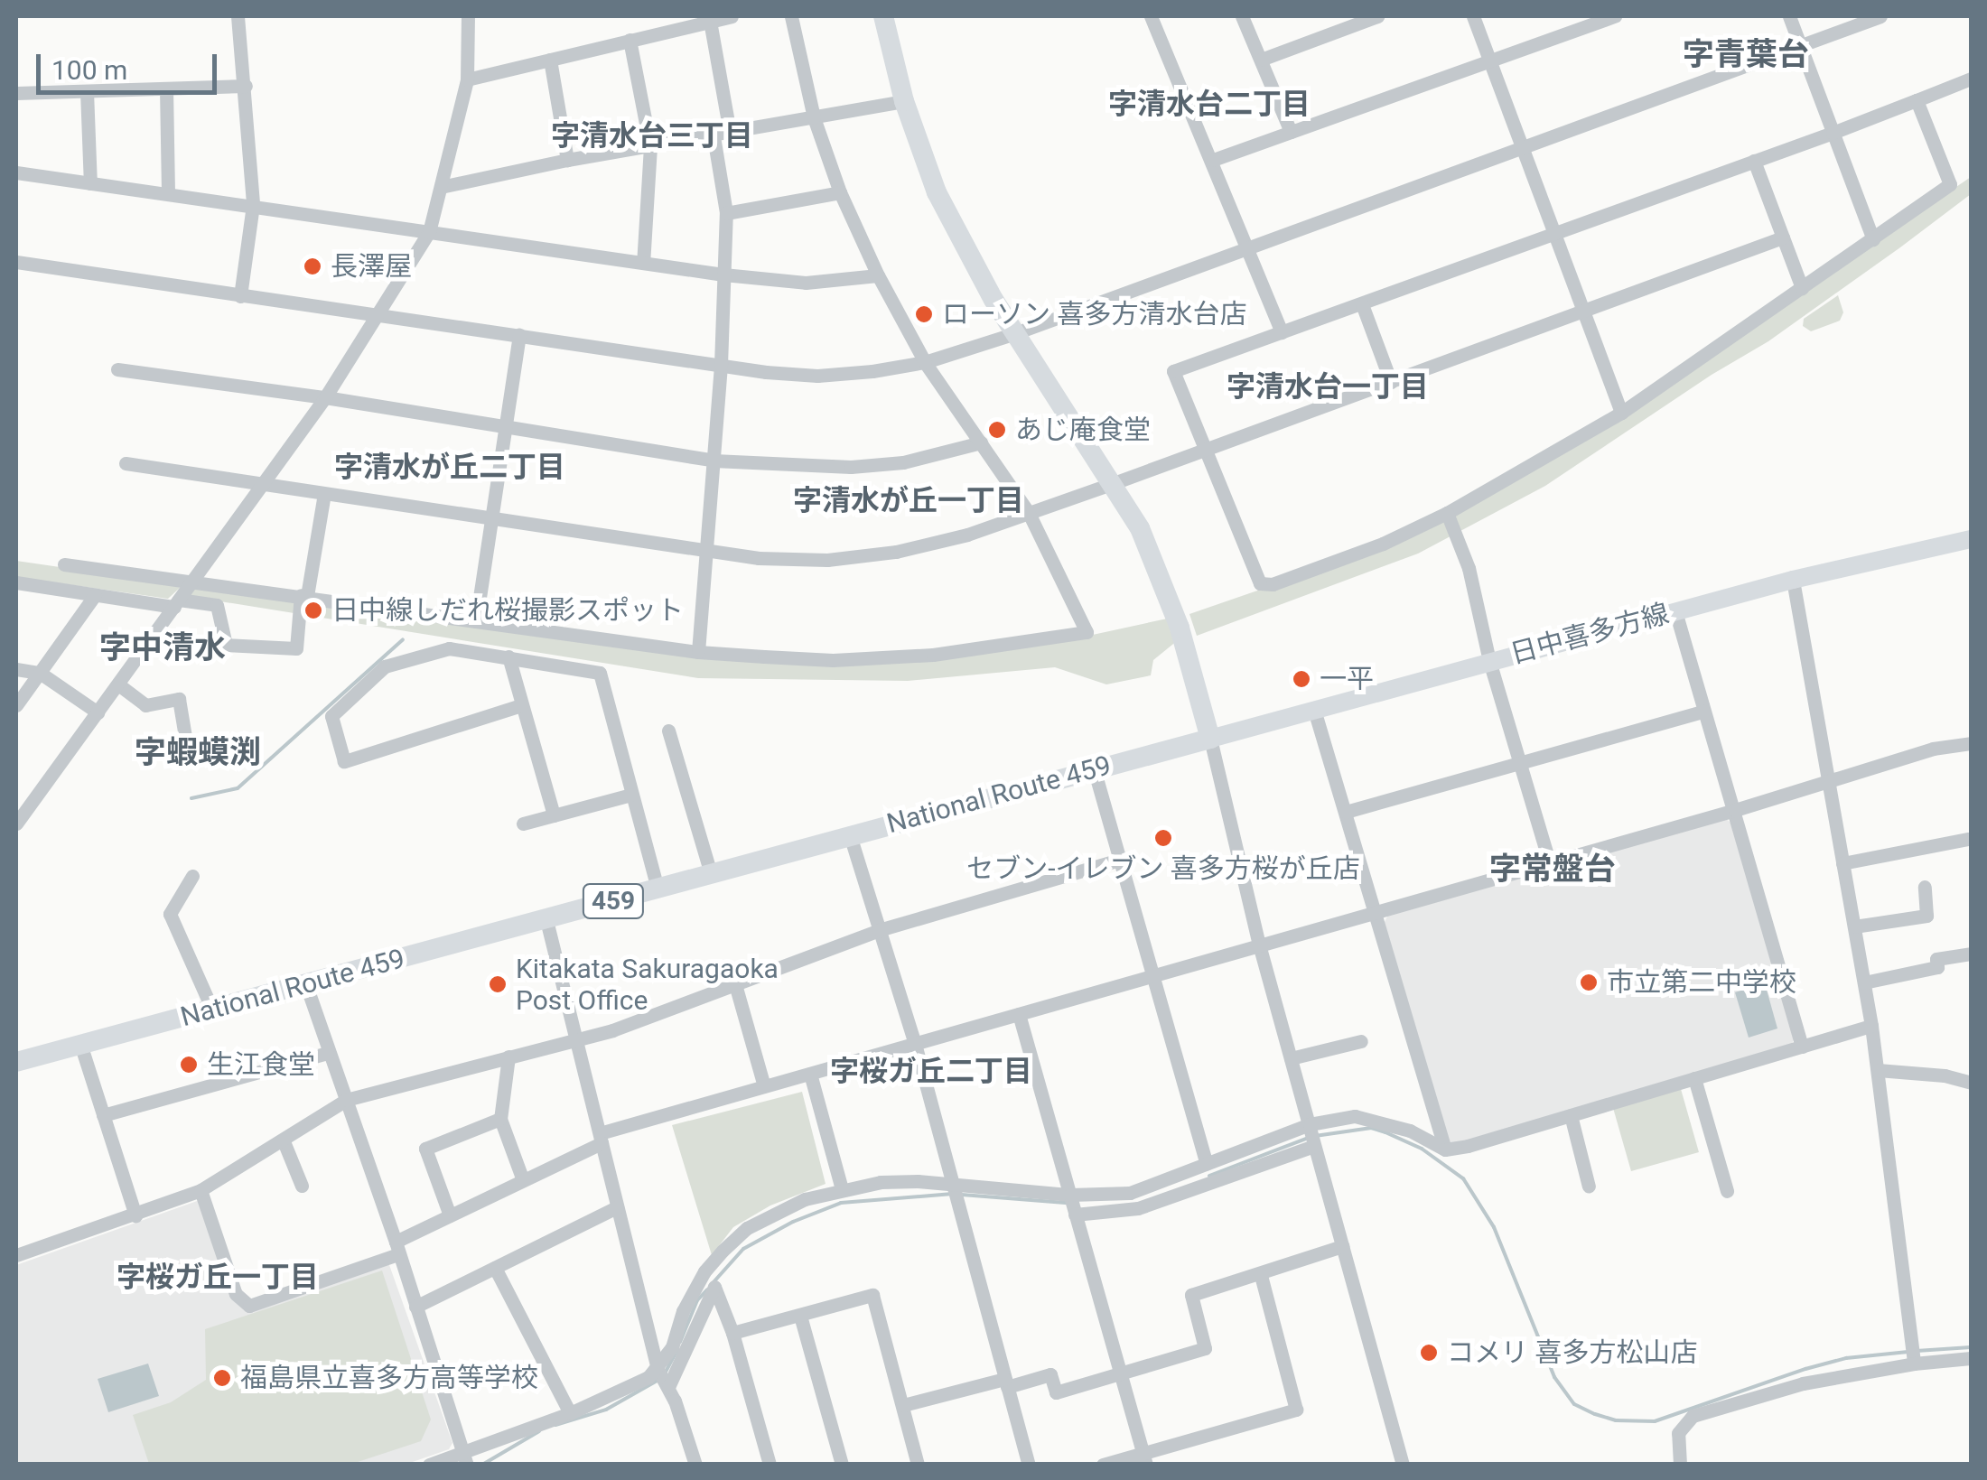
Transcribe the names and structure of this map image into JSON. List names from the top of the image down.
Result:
{
  "streets": {
    "highway": ["National Route 459", "459"],
    "main road": ["日中喜多方線"]
  },
  "crossings": [
    ["日中喜多方線", "National Route 459"]
  ],
  "districts": [
    "字青葉台",
    "字清水台二丁目",
    "字清水台三丁目",
    "字清水台一丁目",
    "字清水が丘二丁目",
    "字清水が丘一丁目",
    "字中清水",
    "字蝦蟆渕",
    "字常盤台",
    "字桜ガ丘二丁目",
    "字桜ガ丘一丁目"
  ],
  "places": [
    "長澤屋",
    "ローソン 喜多方清水台店",
    "あじ庵食堂",
    "日中線しだれ桜撮影スポット",
    "一平",
    "セブン-イレブン 喜多方桜が丘店",
    "市立第二中学校",
    "Kitakata Sakuragaoka Post Office",
    "生江食堂",
    "コメリ 喜多方松山店",
    "福島県立喜多方高等学校"
  ],
  "scale_bar": "100 m"
}
